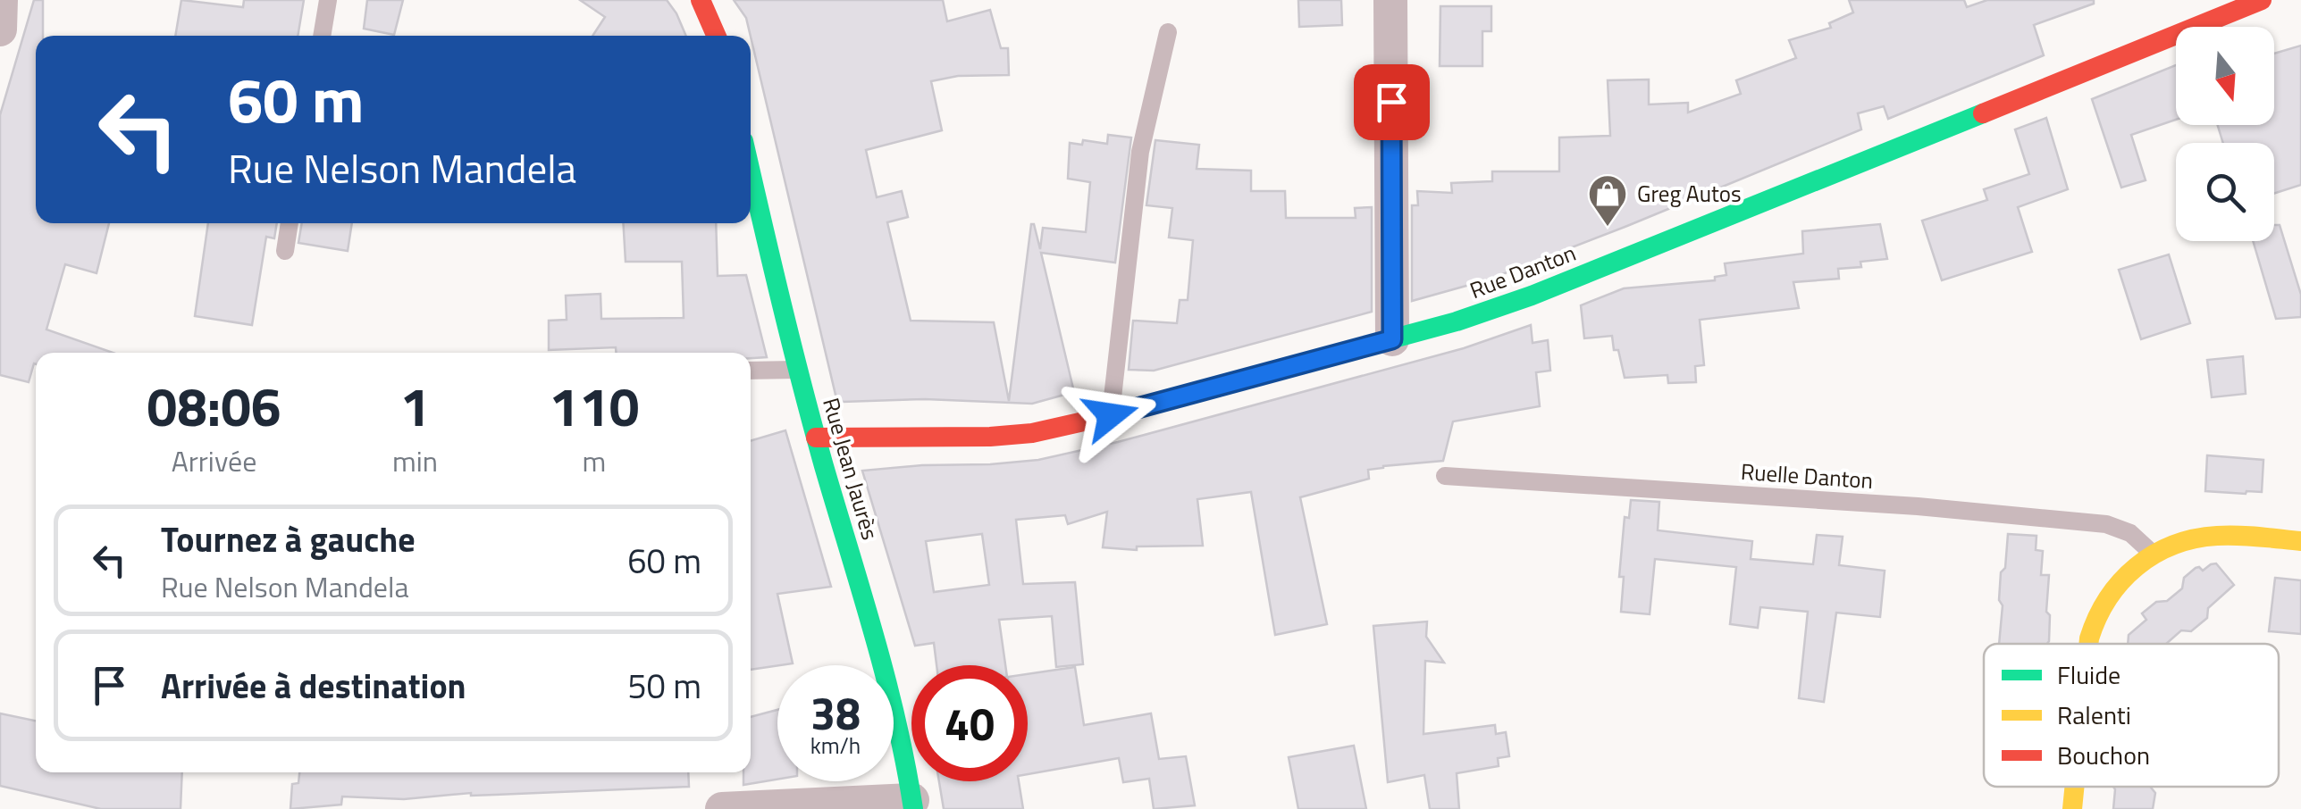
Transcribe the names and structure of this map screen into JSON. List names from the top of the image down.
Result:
{
  "streets": {
    "street": ["Rue Danton", "Rue Jean Jaurès"],
    "lane": ["Ruelle Danton"]
  },
  "crossings": [
    ["Rue Danton", "Rue Jean Jaurès"]
  ],
  "places": {
    "shop": ["Greg Autos"]
  },
  "legend": ["Fluide", "Ralenti", "Bouchon"],
  "north": "bottom",
  "page": {
    "turn": ["60 m", "Rue Nelson Mandela"],
    "eta": [
      "08:06",
      "Arrivée",
      "1",
      "min",
      "110",
      "m"
    ],
    "list": [
      {
        "name": "Tournez à gauche",
        "note": "Rue Nelson Mandela",
        "value": "60 m"
      },
      {
        "name": "Arrivée à destination",
        "value": "50 m"
      }
    ],
    "speed": "38 km/h",
    "limit": "40"
  }
}
